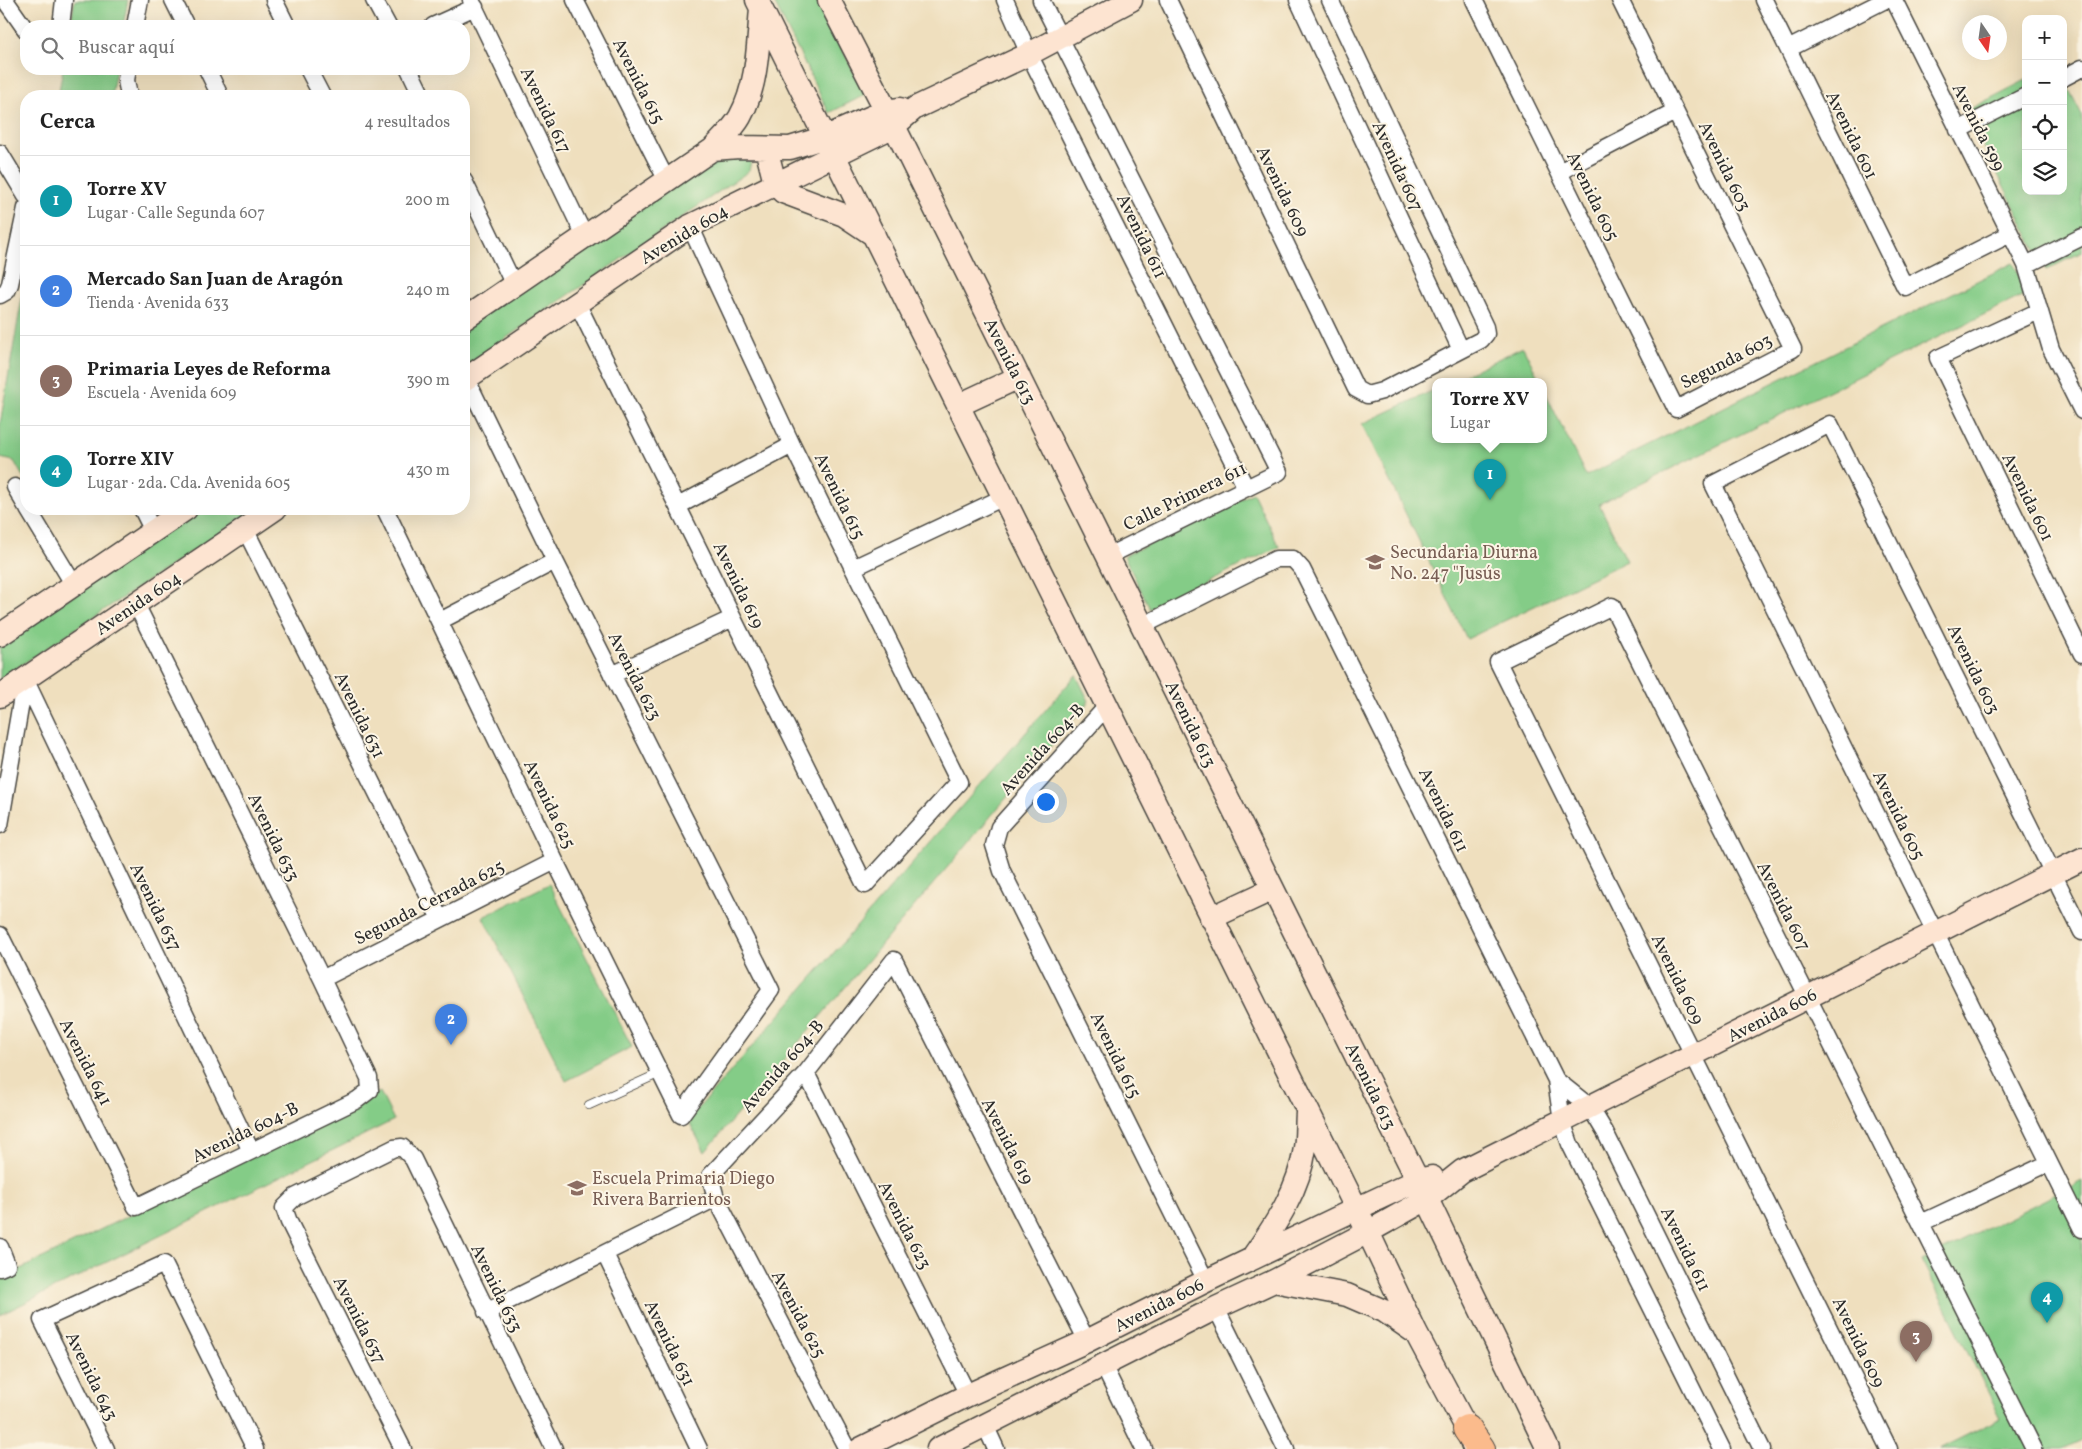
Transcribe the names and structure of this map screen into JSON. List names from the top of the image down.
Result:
{
  "streets": {
    "street": [
      "Avenida 615",
      "Avenida 617",
      "Avenida 599",
      "Avenida 601",
      "Avenida 607",
      "Avenida 603",
      "Avenida 609",
      "Avenida 605",
      "Avenida 604",
      "Avenida 611",
      "Avenida 613",
      "Segunda 603",
      "Calle Primera 611",
      "Avenida 619",
      "Avenida 623",
      "Avenida 631",
      "Avenida 604-B",
      "Avenida 625",
      "Avenida 633",
      "Segunda Cerrada 625",
      "Avenida 637",
      "Avenida 606",
      "Avenida 641",
      "Avenida 643"
    ]
  },
  "crossings": [
    ["Avenida 615", "Avenida 604"],
    ["Avenida 615", "Avenida 619"],
    ["Avenida 615", "Avenida 604-B"],
    ["Avenida 615", "Avenida 606"],
    ["Avenida 599", "Avenida 601"],
    ["Avenida 607", "Avenida 609"],
    ["Avenida 607", "Avenida 606"],
    ["Avenida 603", "Avenida 605"],
    ["Avenida 603", "Segunda 603"],
    ["Avenida 603", "Avenida 606"],
    ["Avenida 609", "Avenida 606"],
    ["Avenida 605", "Segunda 603"],
    ["Avenida 605", "Avenida 606"],
    ["Avenida 604", "Avenida 611"],
    ["Avenida 604", "Avenida 613"],
    ["Avenida 604", "Avenida 619"],
    ["Avenida 604", "Avenida 631"],
    ["Avenida 604", "Avenida 633"],
    ["Avenida 604", "Avenida 637"],
    ["Avenida 611", "Avenida 613"],
    ["Avenida 611", "Calle Primera 611"],
    ["Avenida 611", "Avenida 606"],
    ["Avenida 613", "Calle Primera 611"],
    ["Avenida 613", "Avenida 606"],
    ["Avenida 619", "Avenida 604-B"],
    ["Avenida 619", "Avenida 606"],
    ["Avenida 623", "Avenida 604-B"],
    ["Avenida 623", "Avenida 625"],
    ["Avenida 623", "Avenida 606"],
    ["Avenida 631", "Segunda Cerrada 625"],
    ["Avenida 604-B", "Avenida 625"],
    ["Avenida 604-B", "Avenida 633"],
    ["Avenida 604-B", "Avenida 637"],
    ["Avenida 604-B", "Avenida 641"],
    ["Avenida 625", "Segunda Cerrada 625"],
    ["Avenida 633", "Segunda Cerrada 625"],
    ["Avenida 633", "Avenida 637"]
  ],
  "places": {
    "school or university": ["Secundaria Diurna No. 247 \"Jusús", "Escuela Primaria Diego Rivera Barrientos"]
  },
  "north": "bottom",
  "page": {
    "map_buttons": ["+", "−"],
    "search": "Buscar aquí",
    "heading": ["Cerca", "4 resultados"],
    "list": [
      {
        "mark": "1",
        "name": "Torre XV",
        "note": "Lugar · Calle Segunda 607",
        "value": "200 m"
      },
      {
        "mark": "2",
        "name": "Mercado San Juan de Aragón",
        "note": "Tienda · Avenida 633",
        "value": "240 m"
      },
      {
        "mark": "3",
        "name": "Primaria Leyes de Reforma",
        "note": "Escuela · Avenida 609",
        "value": "390 m"
      },
      {
        "mark": "4",
        "name": "Torre XIV",
        "note": "Lugar · 2da. Cda. Avenida 605",
        "value": "430 m"
      }
    ],
    "popup": ["Torre XV", "Lugar"],
    "pins": [
      "1",
      "2",
      "4",
      "3"
    ]
  }
}
